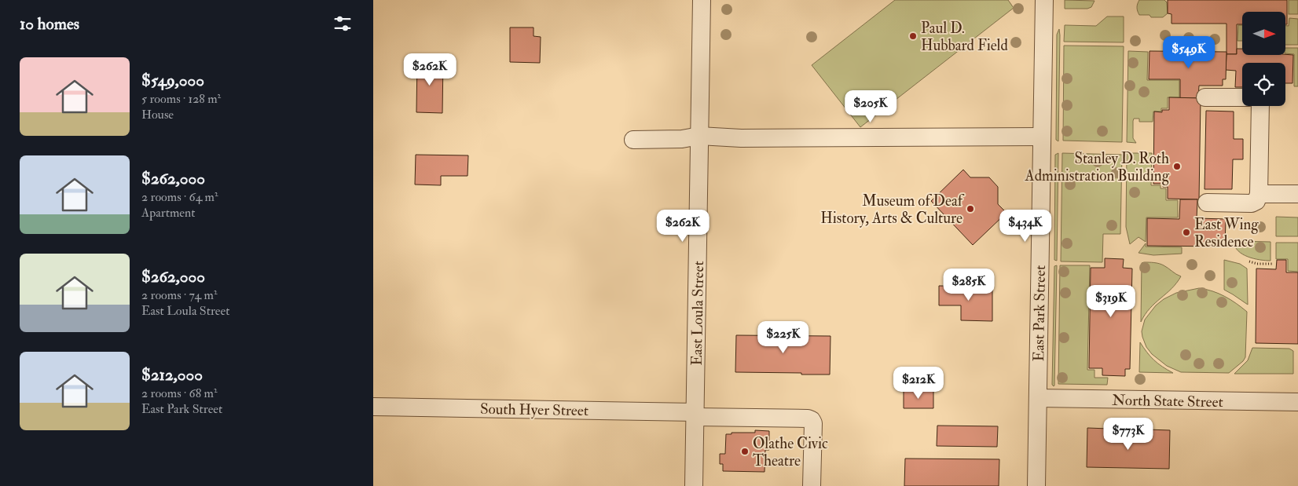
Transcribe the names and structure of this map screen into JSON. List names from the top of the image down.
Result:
{
  "streets": {
    "street": [
      "East Loula Street",
      "East Park Street",
      "North State Street",
      "South Hyer Street"
    ]
  },
  "crossings": [
    ["East Loula Street", "South Hyer Street"],
    ["East Park Street", "North State Street"]
  ],
  "places": [
    "Paul D. Hubbard Field",
    "Stanley D. Roth Administration Building",
    "Museum of Deaf History, Arts & Culture",
    "East Wing Residence",
    "Olathe Civic Theatre"
  ],
  "north": "right",
  "page": {
    "heading": "10 homes",
    "price": [
      "$549K",
      "$262K",
      "$205K",
      "$262K",
      "$434K",
      "$285K",
      "$319K",
      "$225K",
      "$212K",
      "$773K"
    ],
    "list": [
      {
        "name": "$549,000",
        "note": "5 rooms · 128 m² · House"
      },
      {
        "name": "$262,000",
        "note": "2 rooms · 64 m² · Apartment"
      },
      {
        "name": "$262,000",
        "note": "2 rooms · 74 m² · East Loula Street"
      },
      {
        "name": "$212,000",
        "note": "2 rooms · 68 m² · East Park Street"
      }
    ]
  }
}
